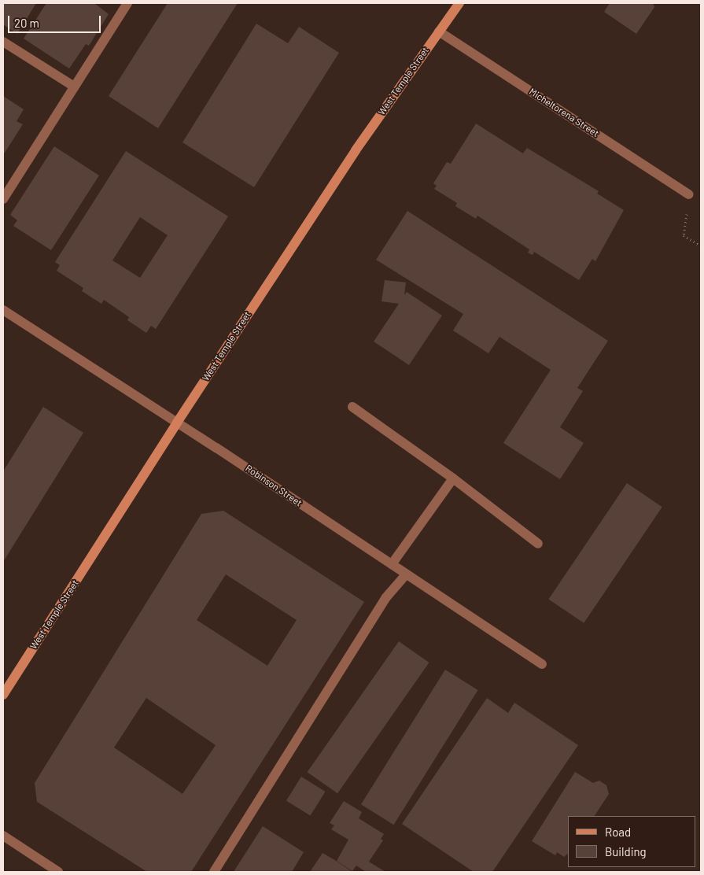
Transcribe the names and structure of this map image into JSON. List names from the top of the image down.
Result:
{
  "streets": {
    "main road": ["West Temple Street"],
    "street": ["Micheltorena Street", "Robinson Street"]
  },
  "crossings": [
    ["West Temple Street", "Micheltorena Street"],
    ["West Temple Street", "Robinson Street"]
  ],
  "legend": ["Road", "Building"],
  "scale_bar": "20 m"
}
